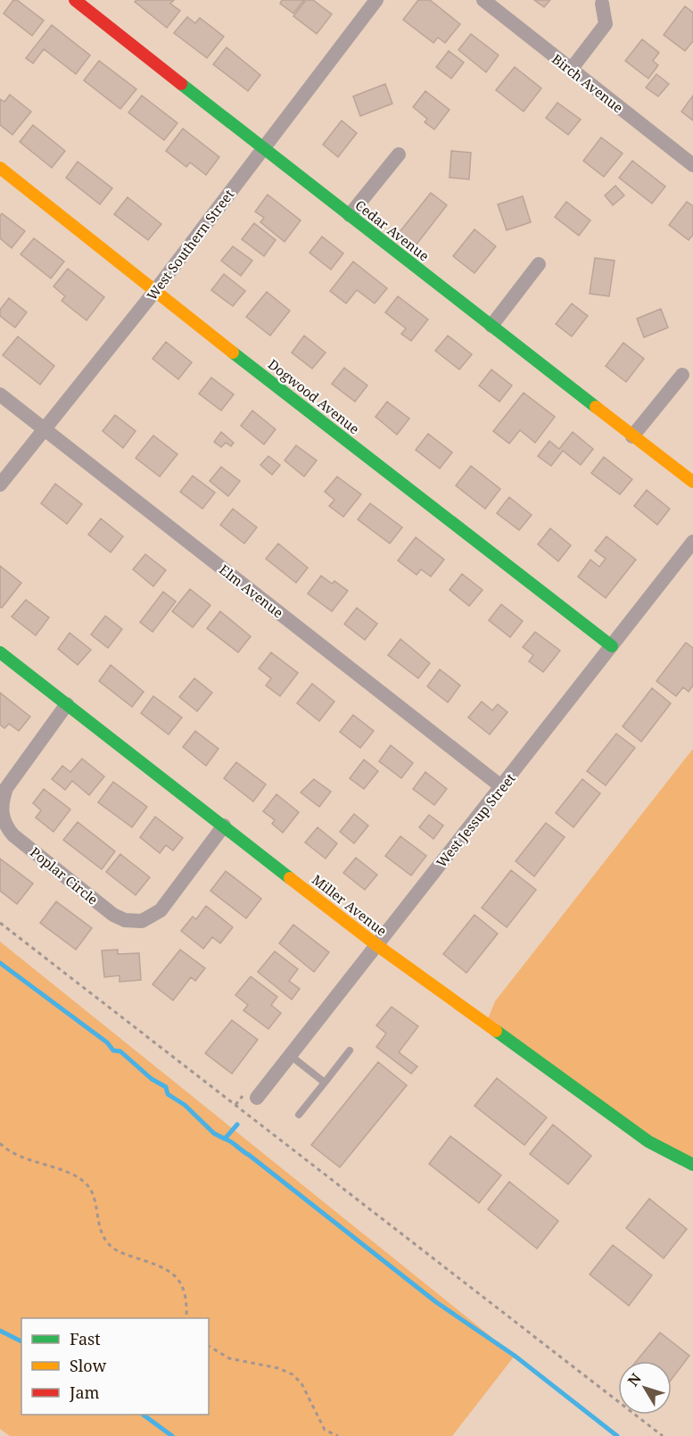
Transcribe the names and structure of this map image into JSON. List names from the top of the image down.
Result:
{
  "streets": {
    "street": [
      "Birch Avenue",
      "Cedar Avenue",
      "West Southern Street",
      "Dogwood Avenue",
      "Elm Avenue",
      "West Jessup Street",
      "Poplar Circle",
      "Miller Avenue"
    ]
  },
  "crossings": [
    ["Cedar Avenue", "West Southern Street"],
    ["West Southern Street", "Dogwood Avenue"],
    ["West Southern Street", "Elm Avenue"],
    ["Dogwood Avenue", "West Jessup Street"],
    ["Elm Avenue", "West Jessup Street"],
    ["West Jessup Street", "Miller Avenue"],
    ["Poplar Circle", "Miller Avenue"]
  ],
  "legend": ["Fast", "Slow", "Jam"],
  "north": "top left"
}
